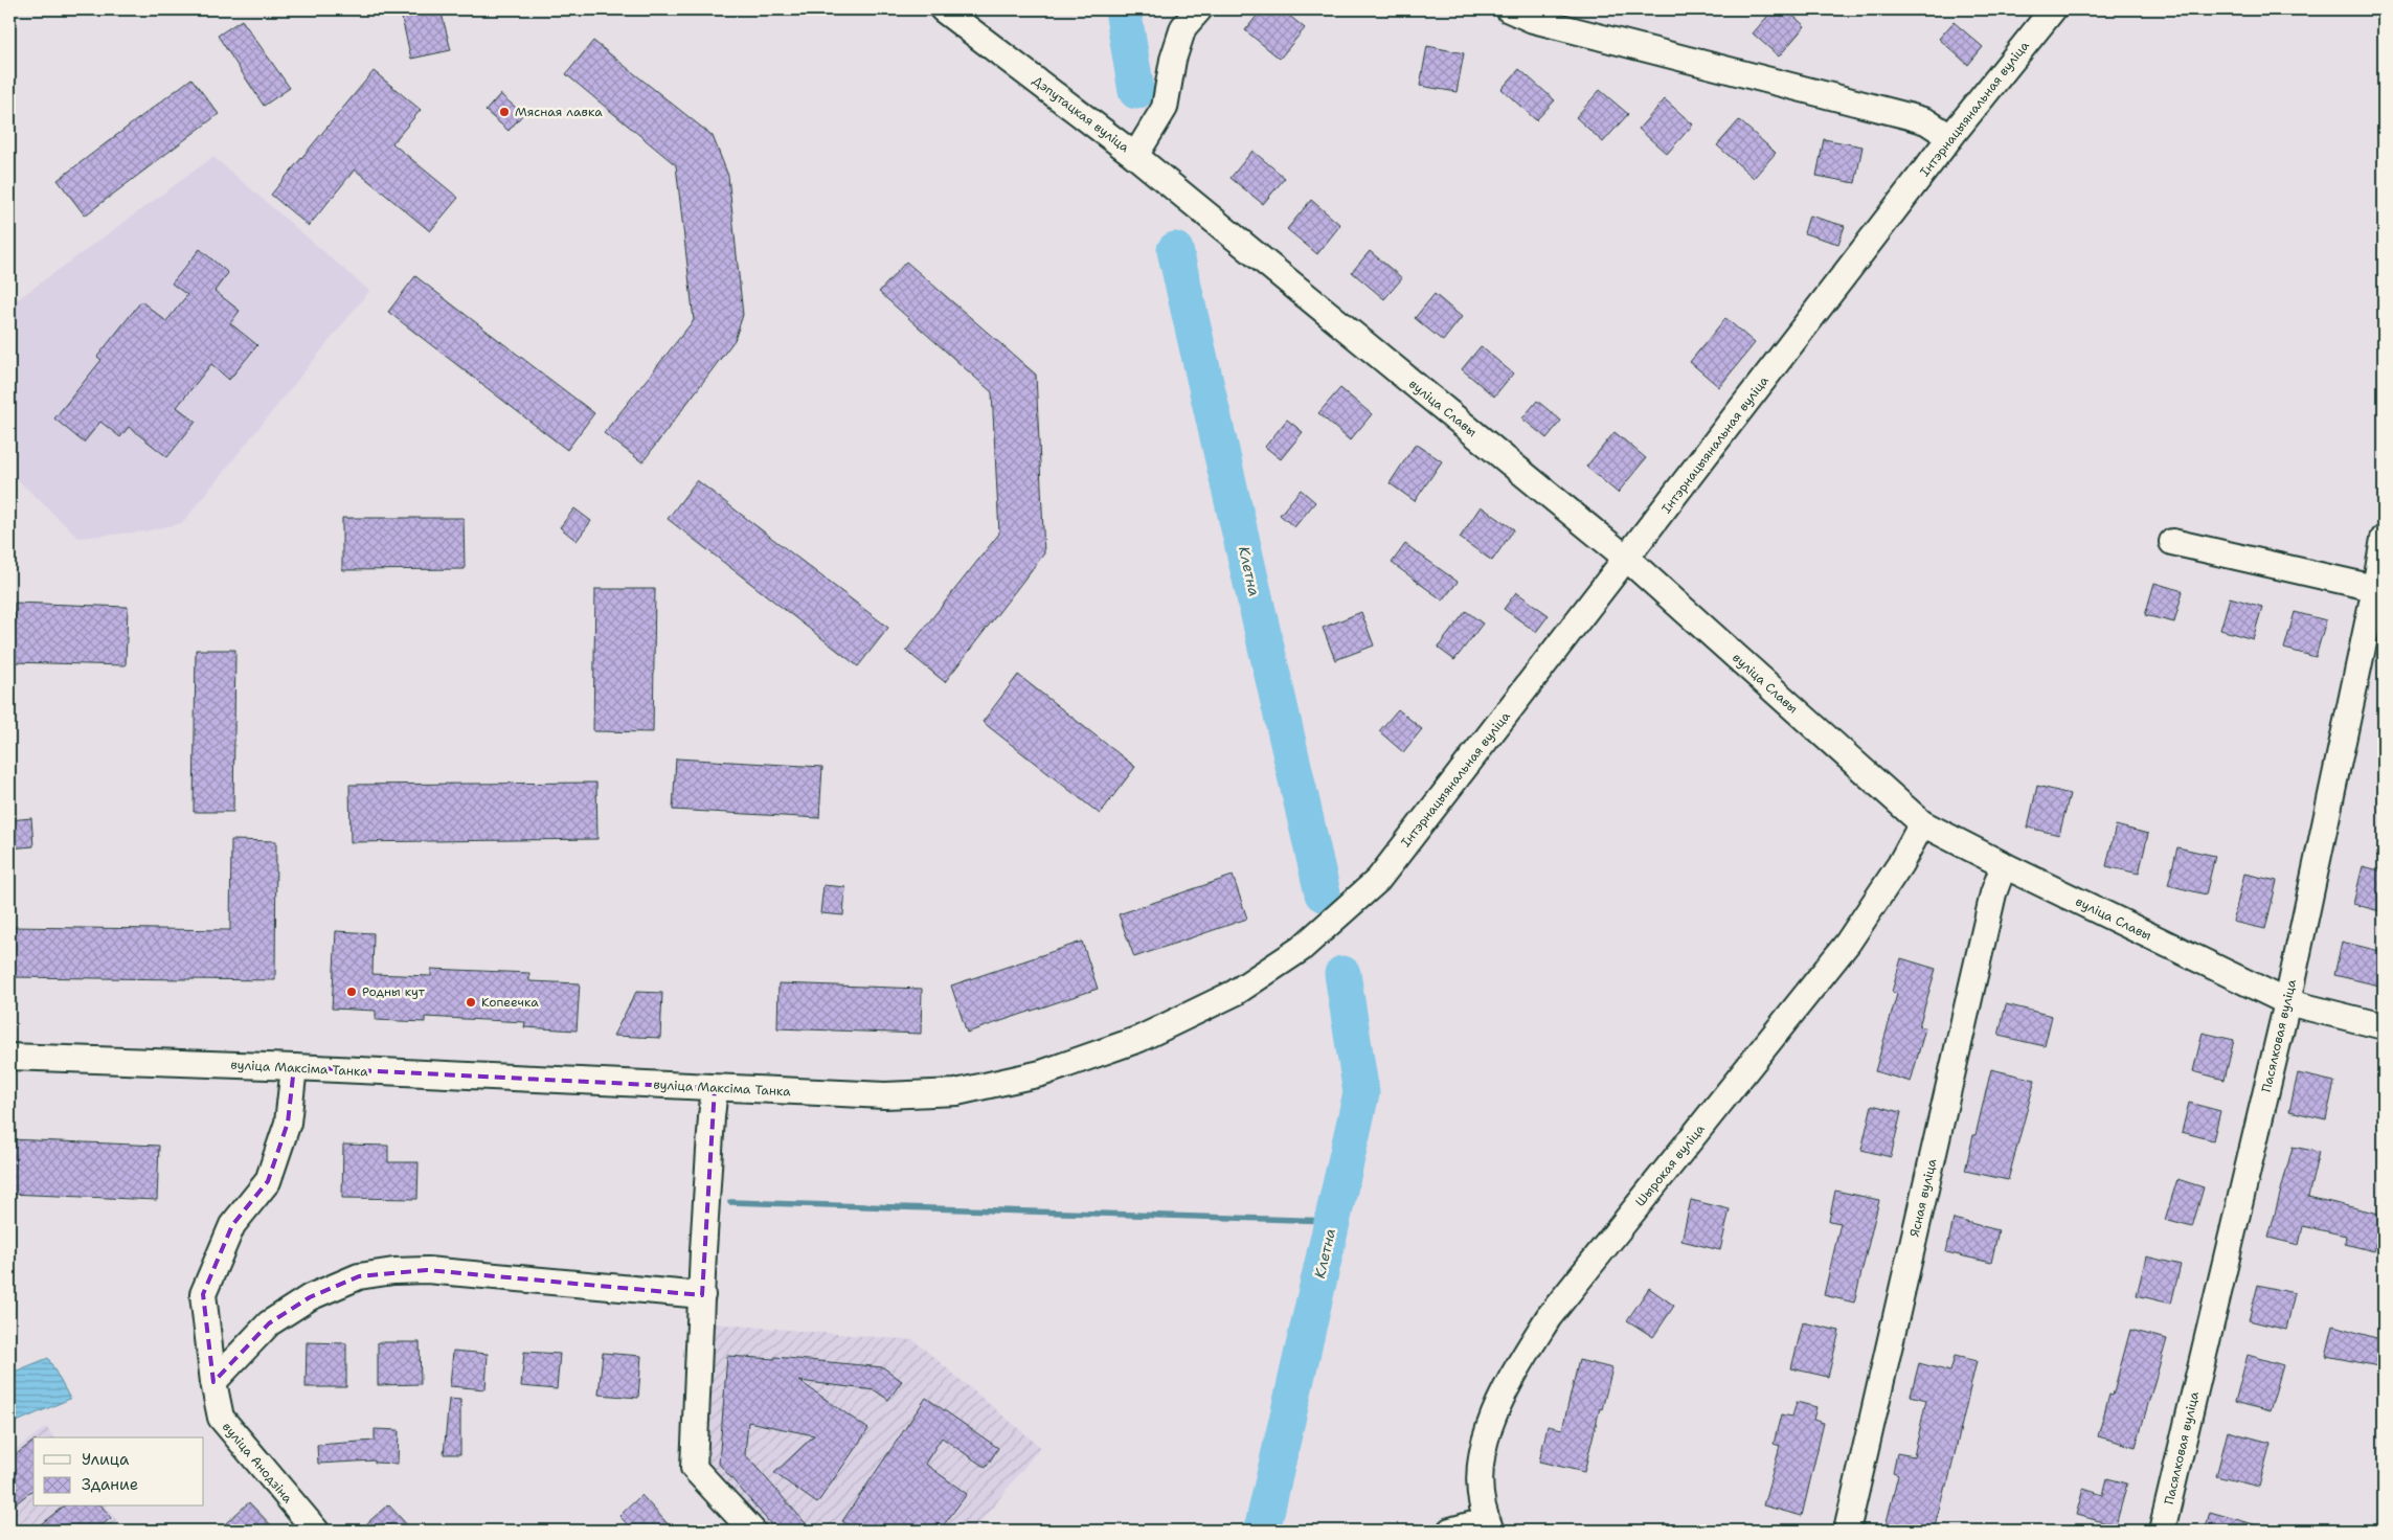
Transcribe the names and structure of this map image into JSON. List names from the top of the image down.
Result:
{
  "streets": {
    "street": [
      "Інтэрнацыянальная вуліца",
      "Дэпутацкая вуліца",
      "вуліца Славы",
      "Пасялковая вуліца",
      "вуліца Максіма Танка",
      "Шырокая вуліца",
      "Ясная вуліца",
      "вуліца Анодзіна"
    ]
  },
  "crossings": [
    ["Інтэрнацыянальная вуліца", "вуліца Славы"],
    ["Інтэрнацыянальная вуліца", "вуліца Максіма Танка"],
    ["Дэпутацкая вуліца", "вуліца Славы"],
    ["вуліца Славы", "Пасялковая вуліца"],
    ["вуліца Славы", "Шырокая вуліца"],
    ["вуліца Славы", "Ясная вуліца"]
  ],
  "water": ["Клетна"],
  "places": ["Мясная лавка", "Родны кут", "Копеечка"],
  "legend": ["Улица", "Здание"]
}
